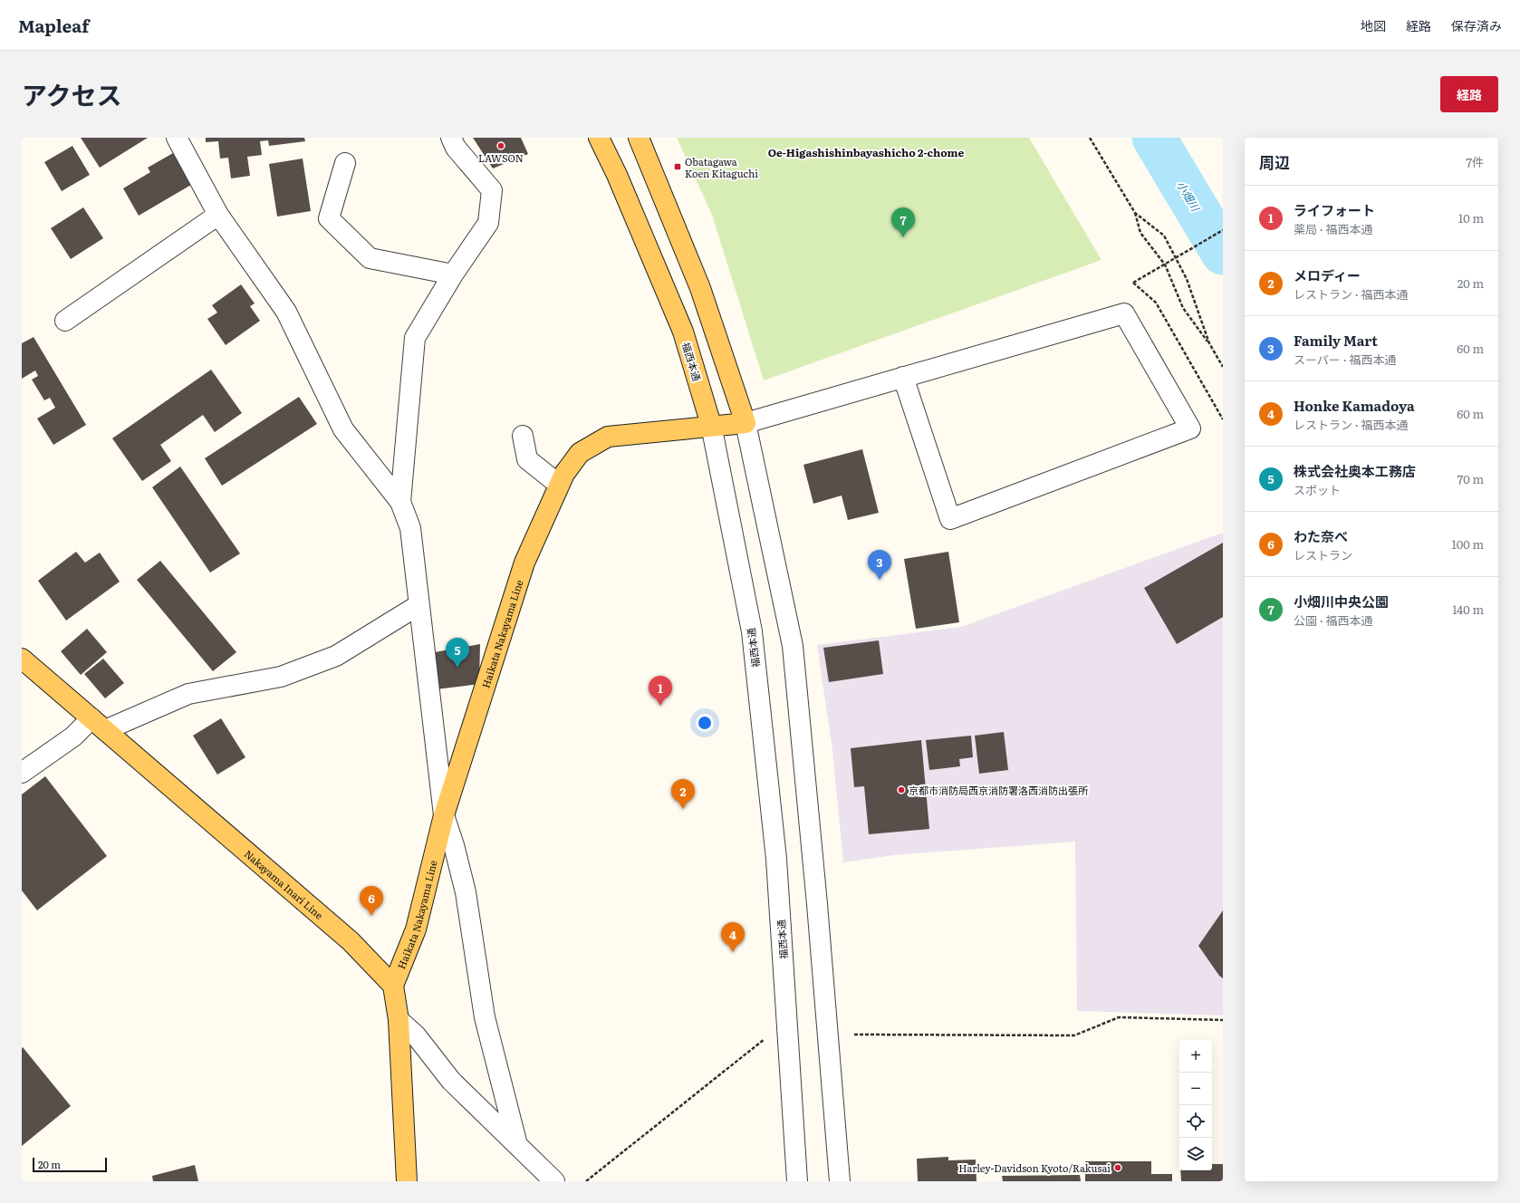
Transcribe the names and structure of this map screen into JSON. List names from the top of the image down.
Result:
{
  "streets": {
    "main road": ["福西本通", "Haikata Nakayama Line", "Nakayama Inari Line"]
  },
  "crossings": [
    ["福西本通", "Haikata Nakayama Line"],
    ["Haikata Nakayama Line", "Nakayama Inari Line"]
  ],
  "districts": ["Oe-Higashishinbayashicho 2-chome"],
  "water": ["小畑川"],
  "places": {
    "other": ["LAWSON", "京都市消防局西京消防署洛西消防出張所", "Harley-Davidson Kyoto/Rakusai"],
    "transit": ["Obatagawa Koen Kitaguchi"]
  },
  "scale_bar": "20 m",
  "page": {
    "header": "Mapleaf",
    "nav": ["地図", "経路", "保存済み"],
    "title": "アクセス",
    "buttons": "経路",
    "heading": ["周辺", "7件"],
    "list": [
      {
        "mark": "1",
        "name": "ライフォート",
        "note": "薬局 · 福西本通",
        "value": "10 m"
      },
      {
        "mark": "2",
        "name": "メロディー",
        "note": "レストラン · 福西本通",
        "value": "20 m"
      },
      {
        "mark": "3",
        "name": "Family Mart",
        "note": "スーパー · 福西本通",
        "value": "60 m"
      },
      {
        "mark": "4",
        "name": "Honke Kamadoya",
        "note": "レストラン · 福西本通",
        "value": "60 m"
      },
      {
        "mark": "5",
        "name": "株式会社奥本工務店",
        "note": "スポット",
        "value": "70 m"
      },
      {
        "mark": "6",
        "name": "わた奈べ",
        "note": "レストラン",
        "value": "100 m"
      },
      {
        "mark": "7",
        "name": "小畑川中央公園",
        "note": "公園 · 福西本通",
        "value": "140 m"
      }
    ],
    "pins": [
      "7",
      "3",
      "5",
      "1",
      "2",
      "6",
      "4"
    ],
    "map_buttons": ["+", "−"],
    "scale": "20 m"
  }
}
